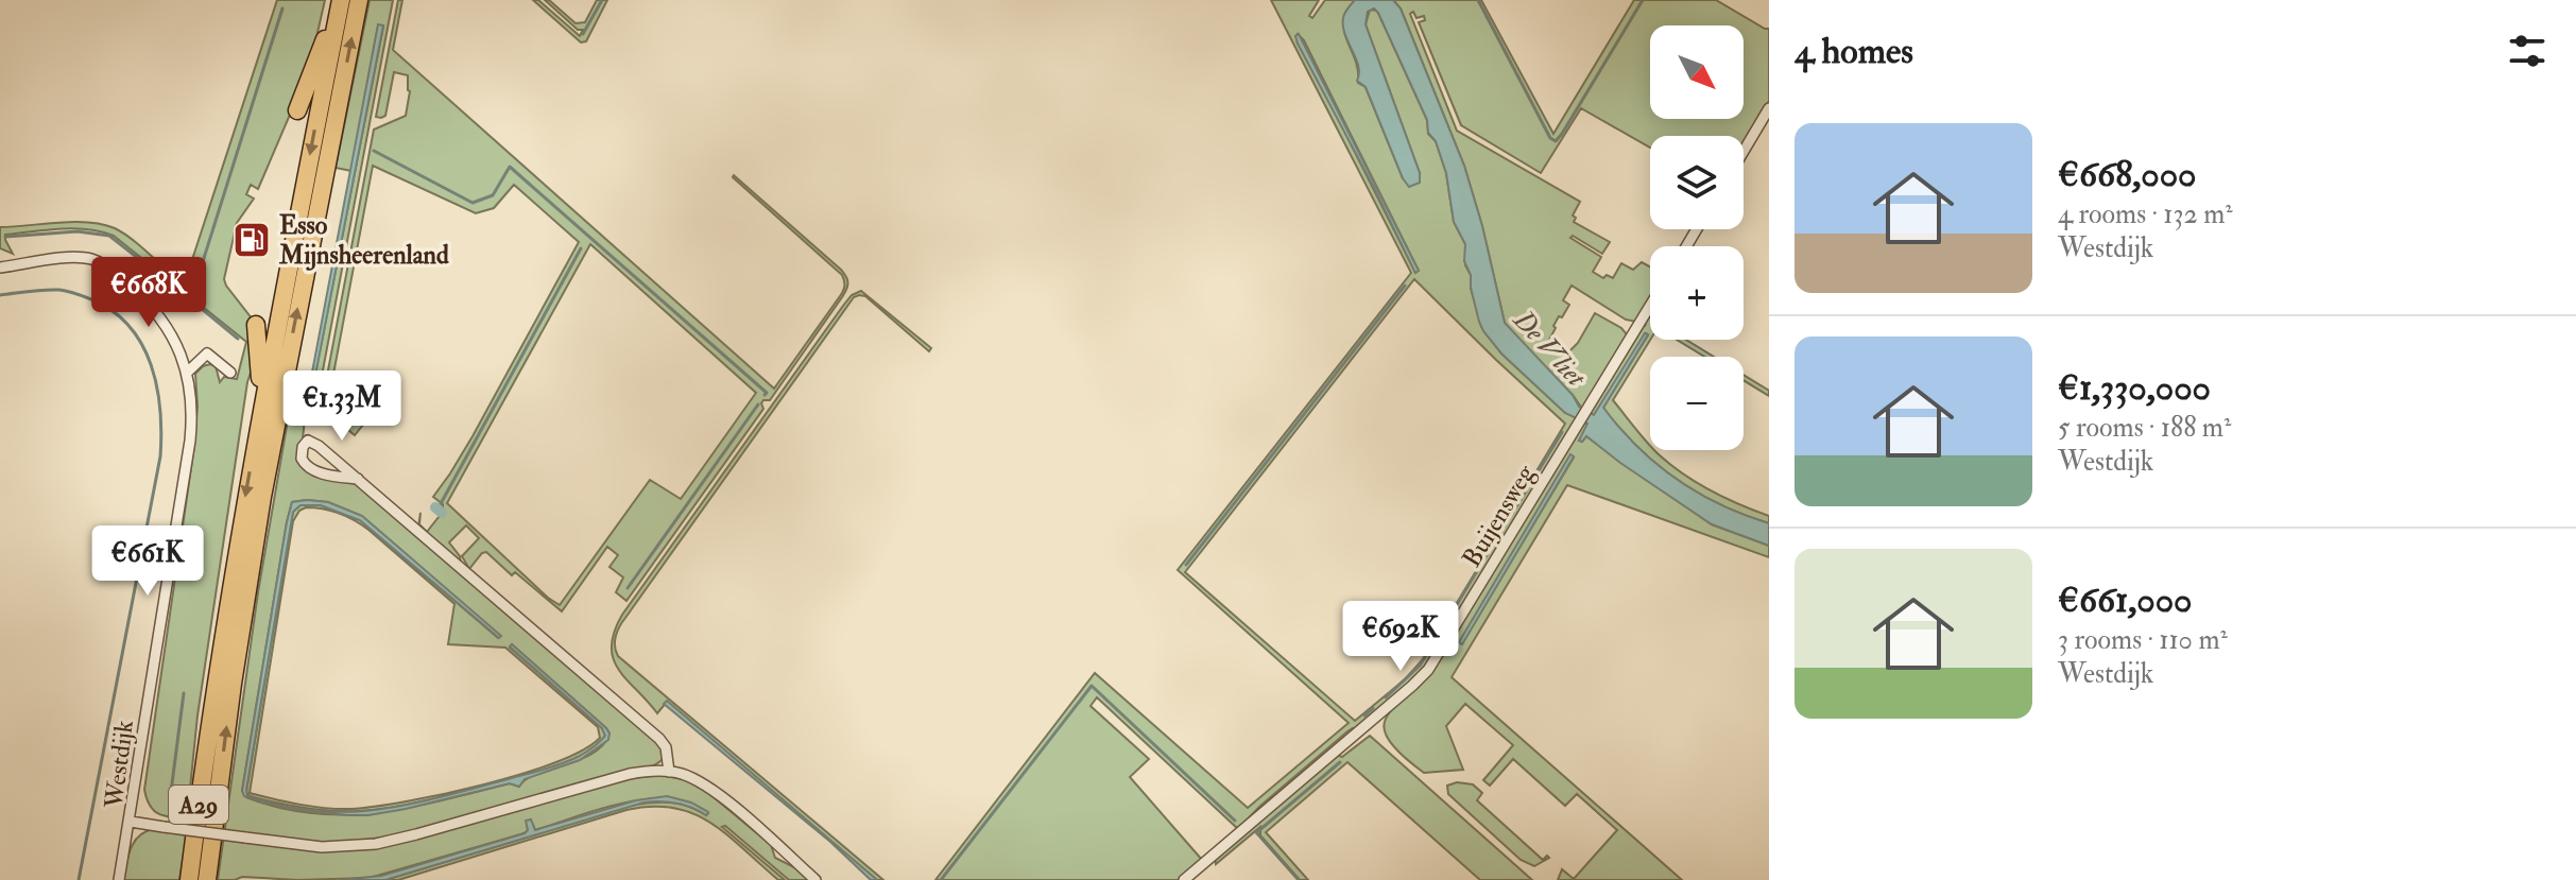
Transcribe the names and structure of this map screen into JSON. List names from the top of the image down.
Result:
{
  "streets": {
    "highway": ["A29"],
    "street": ["Buijensweg", "Westdijk"]
  },
  "water": ["De Vliet"],
  "places": {
    "fuel station": ["Esso Mijnsheerenland"]
  },
  "north": "bottom right",
  "page": {
    "heading": "4 homes",
    "map_buttons": ["+", "−"],
    "list": [
      {
        "name": "€668,000",
        "note": "4 rooms · 132 m² · Westdijk"
      },
      {
        "name": "€1,330,000",
        "note": "5 rooms · 188 m² · Westdijk"
      },
      {
        "name": "€661,000",
        "note": "3 rooms · 110 m² · Westdijk"
      }
    ],
    "price": [
      "€668K",
      "€1.33M",
      "€661K",
      "€692K"
    ]
  }
}
